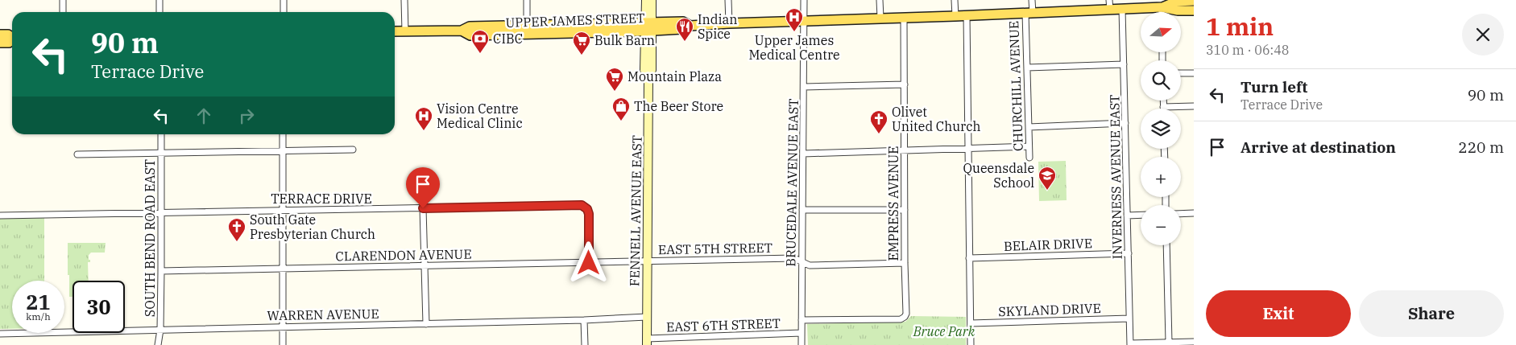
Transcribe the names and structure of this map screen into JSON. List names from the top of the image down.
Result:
{
  "streets": {
    "main road": ["UPPER JAMES STREET", "FENNELL AVENUE EAST"],
    "street": [
      "CHURCHILL AVENUE",
      "INVERNESS AVENUE EAST",
      "BRUCEDALE AVENUE EAST",
      "TERRACE DRIVE",
      "EMPRESS AVENUE",
      "SOUTH BEND ROAD EAST",
      "BELAIR DRIVE",
      "EAST 5TH STREET",
      "CLARENDON AVENUE",
      "SKYLAND DRIVE",
      "WARREN AVENUE",
      "EAST 6TH STREET"
    ]
  },
  "crossings": [
    ["UPPER JAMES STREET", "CHURCHILL AVENUE"],
    ["UPPER JAMES STREET", "INVERNESS AVENUE EAST"],
    ["UPPER JAMES STREET", "BRUCEDALE AVENUE EAST"],
    ["UPPER JAMES STREET", "EMPRESS AVENUE"],
    ["UPPER JAMES STREET", "FENNELL AVENUE EAST"],
    ["INVERNESS AVENUE EAST", "BELAIR DRIVE"],
    ["INVERNESS AVENUE EAST", "SKYLAND DRIVE"],
    ["BRUCEDALE AVENUE EAST", "EMPRESS AVENUE"],
    ["BRUCEDALE AVENUE EAST", "EAST 5TH STREET"],
    ["BRUCEDALE AVENUE EAST", "EAST 6TH STREET"],
    ["TERRACE DRIVE", "SOUTH BEND ROAD EAST"],
    ["TERRACE DRIVE", "CLARENDON AVENUE"],
    ["EMPRESS AVENUE", "EAST 5TH STREET"],
    ["FENNELL AVENUE EAST", "EAST 5TH STREET"],
    ["FENNELL AVENUE EAST", "CLARENDON AVENUE"],
    ["FENNELL AVENUE EAST", "WARREN AVENUE"],
    ["FENNELL AVENUE EAST", "EAST 6TH STREET"],
    ["SOUTH BEND ROAD EAST", "CLARENDON AVENUE"],
    ["SOUTH BEND ROAD EAST", "WARREN AVENUE"],
    ["EAST 5TH STREET", "CLARENDON AVENUE"]
  ],
  "parks": ["Bruce Park"],
  "places": {
    "hospital": ["Upper James Medical Centre", "Vision Centre Medical Clinic"],
    "restaurant": ["Indian Spice"],
    "bank": ["CIBC"],
    "supermarket": ["Bulk Barn", "Mountain Plaza"],
    "shop": ["The Beer Store"],
    "church": ["Olivet United Church", "South Gate Presbyterian Church"],
    "school or university": ["Queensdale School"]
  },
  "north": "right",
  "page": {
    "heading": ["1 min", "310 m · 06:48"],
    "map_buttons": ["+", "−"],
    "turn": ["90 m", "Terrace Drive"],
    "list": [
      {
        "name": "Turn left",
        "note": "Terrace Drive",
        "value": "90 m"
      },
      {
        "name": "Arrive at destination",
        "value": "220 m"
      }
    ],
    "speed": "21 km/h",
    "limit": "30",
    "buttons": ["Exit", "Share"]
  }
}
